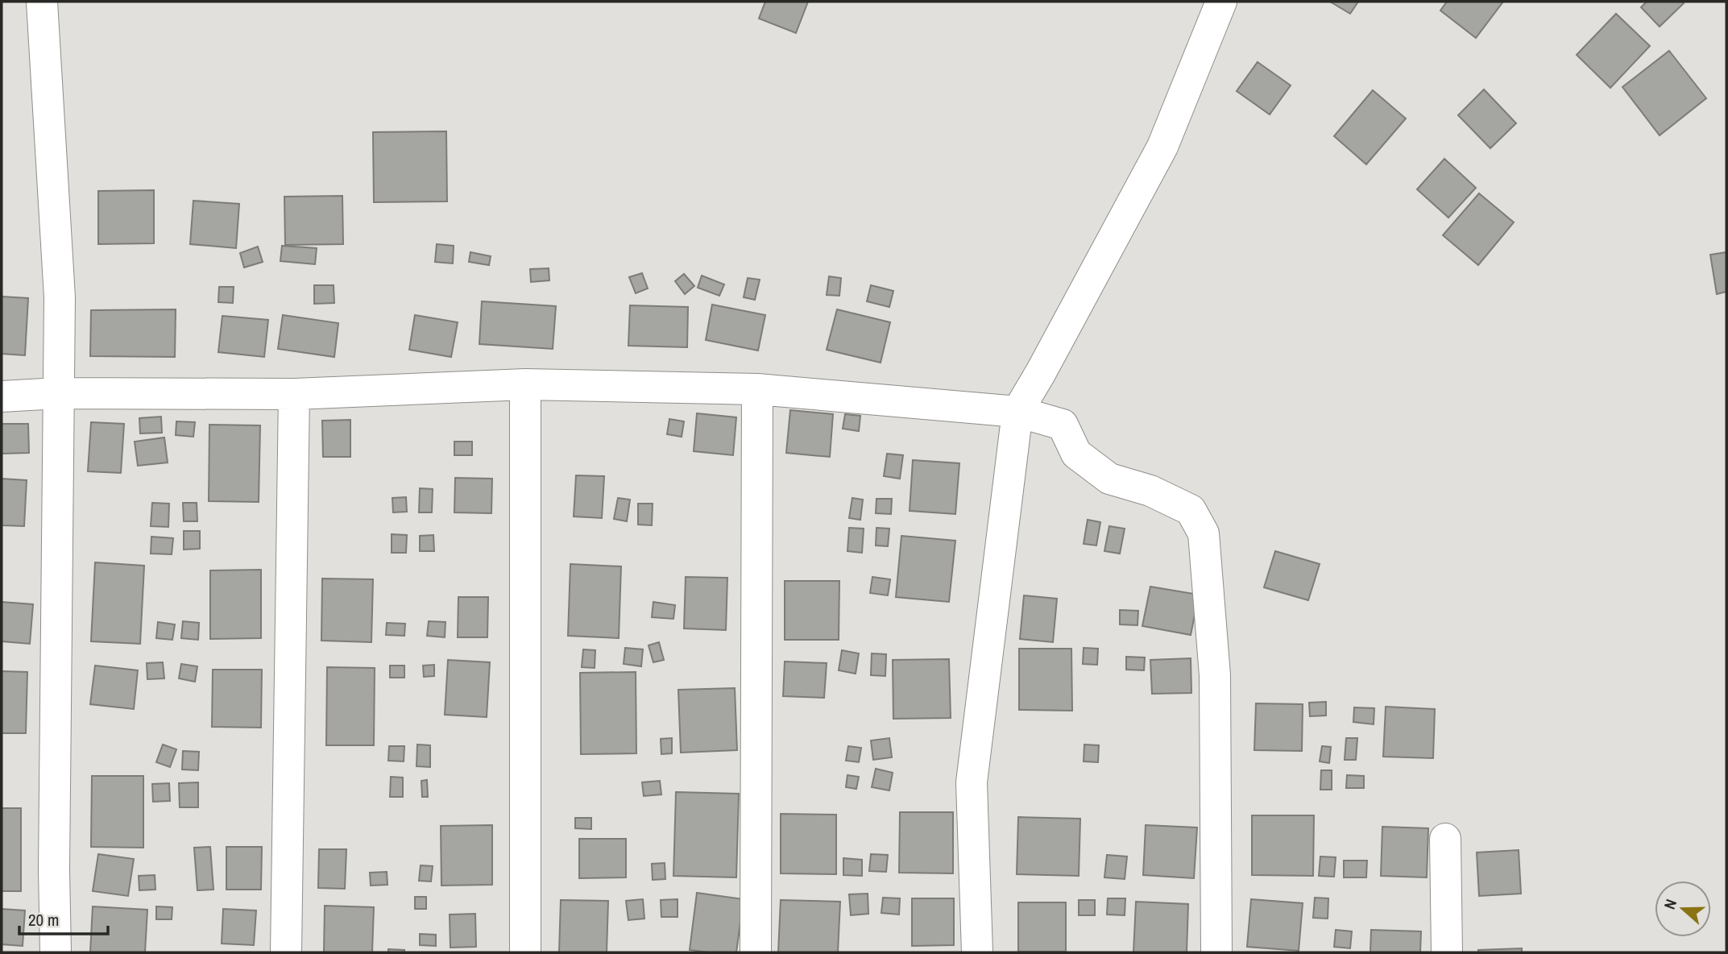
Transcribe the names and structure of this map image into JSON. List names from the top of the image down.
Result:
{
  "scale_bar": "20 m",
  "north": "left"
}
